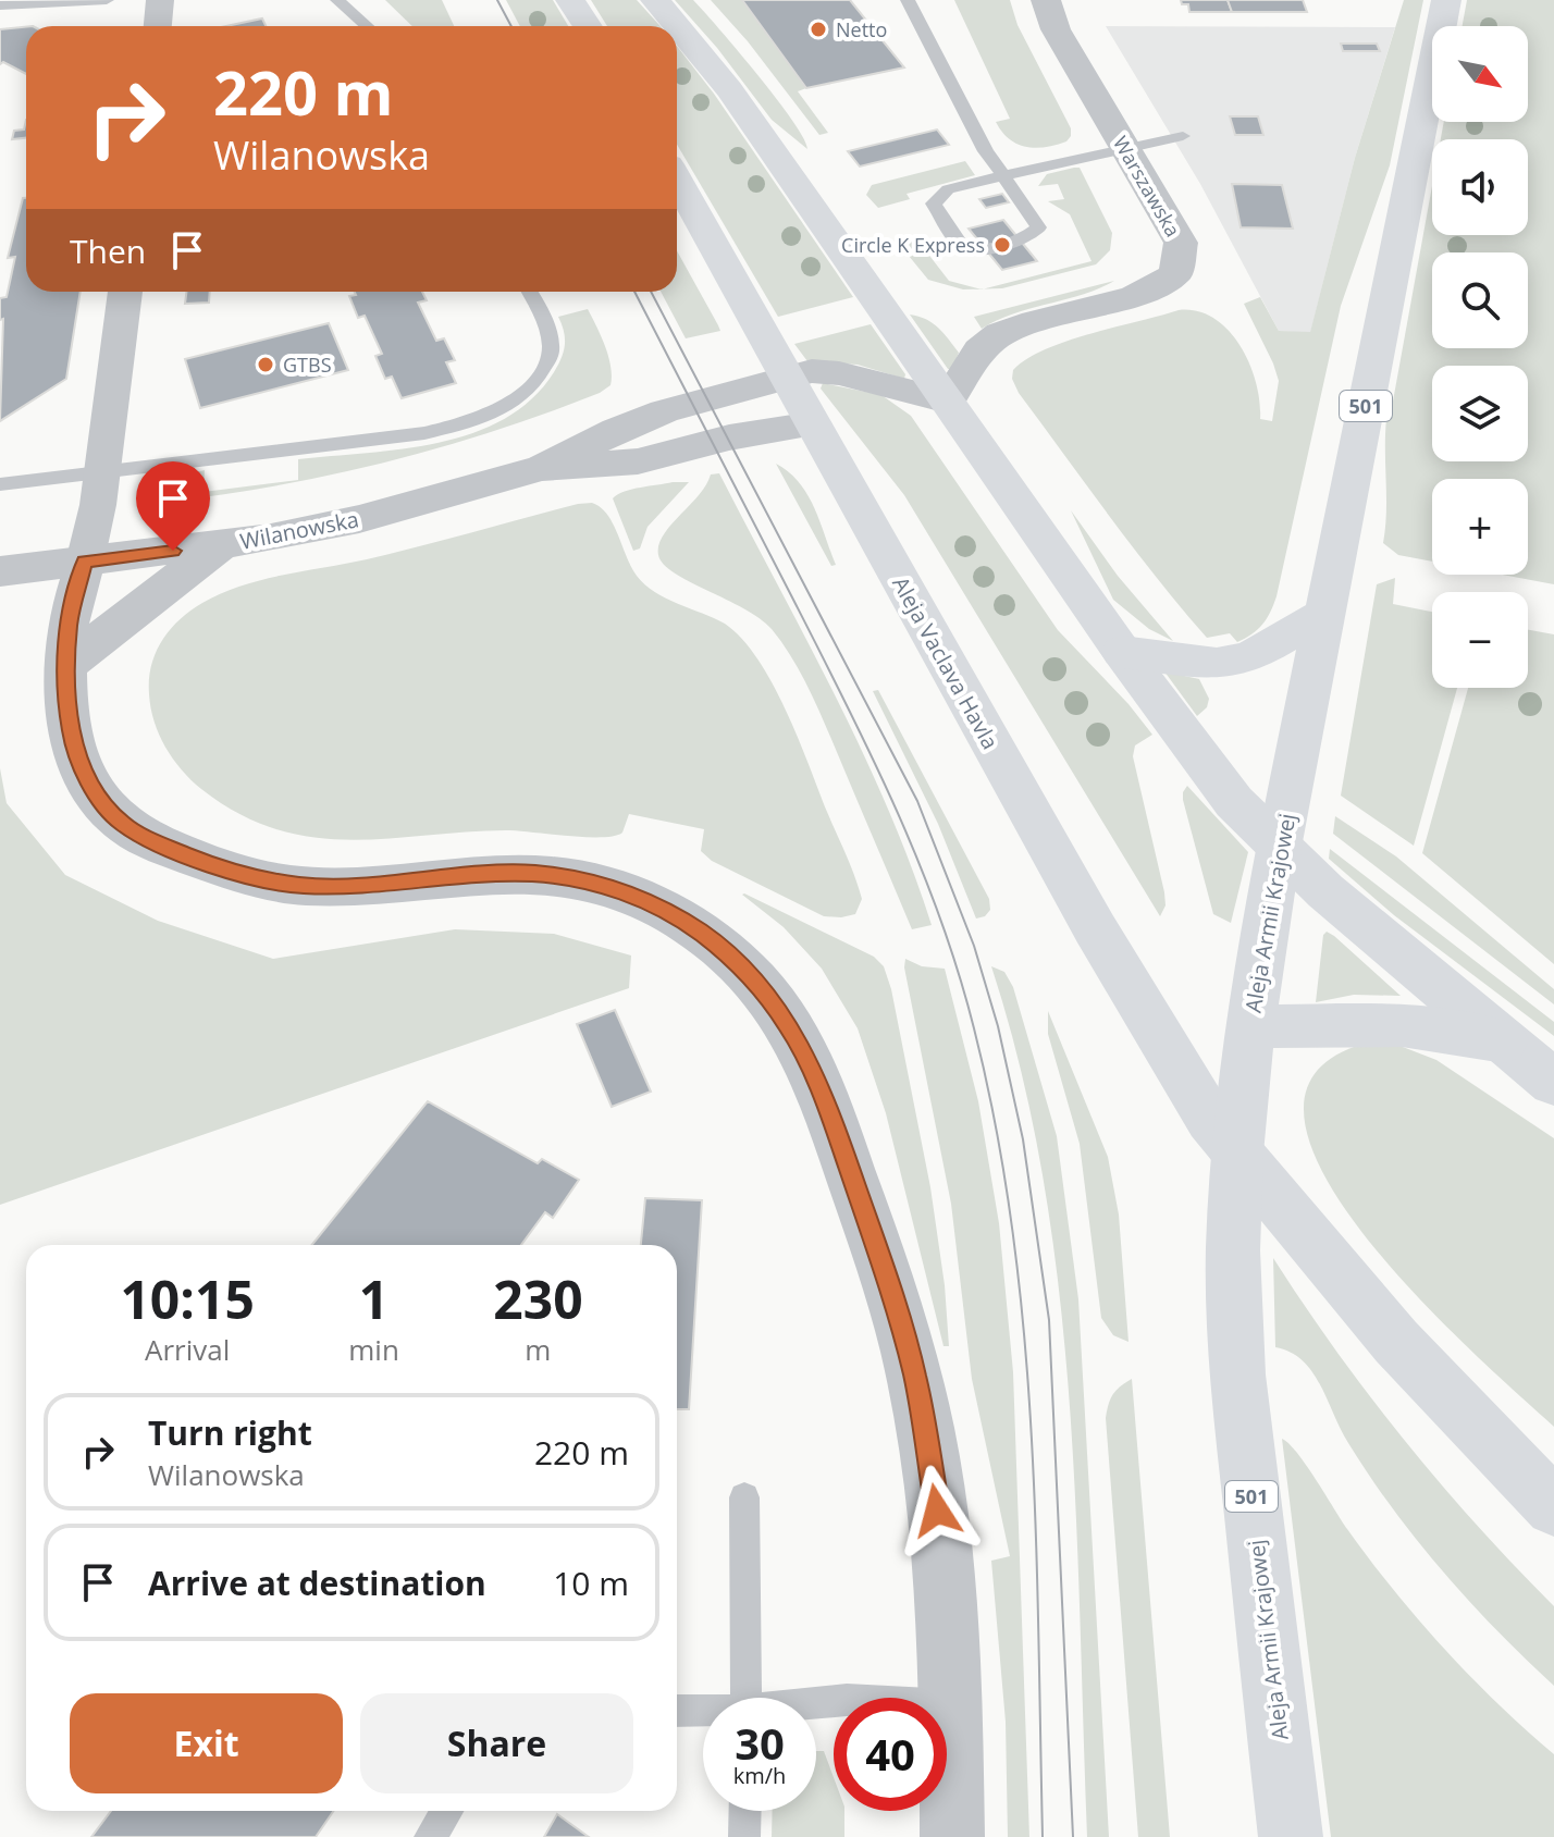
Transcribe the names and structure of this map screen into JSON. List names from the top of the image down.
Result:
{
  "streets": {
    "main road": ["501", "Aleja Vaclava Havla", "Aleja Armii Krajowej"],
    "street": ["Warszawska", "Wilanowska"]
  },
  "crossings": [
    ["Warszawska", "Wilanowska"],
    ["Wilanowska", "Aleja Vaclava Havla"],
    ["Aleja Vaclava Havla", "Aleja Armii Krajowej"]
  ],
  "places": ["Netto", "Circle K Express", "GTBS"],
  "north": "bottom right",
  "page": {
    "map_buttons": ["+", "−"],
    "turn": ["220 m", "Wilanowska"],
    "then": "Then",
    "eta": [
      "10:15",
      "Arrival",
      "1",
      "min",
      "230",
      "m"
    ],
    "list": [
      {
        "name": "Turn right",
        "note": "Wilanowska",
        "value": "220 m"
      },
      {
        "name": "Arrive at destination",
        "value": "10 m"
      }
    ],
    "buttons": ["Exit", "Share"],
    "speed": "30 km/h",
    "limit": "40"
  }
}
